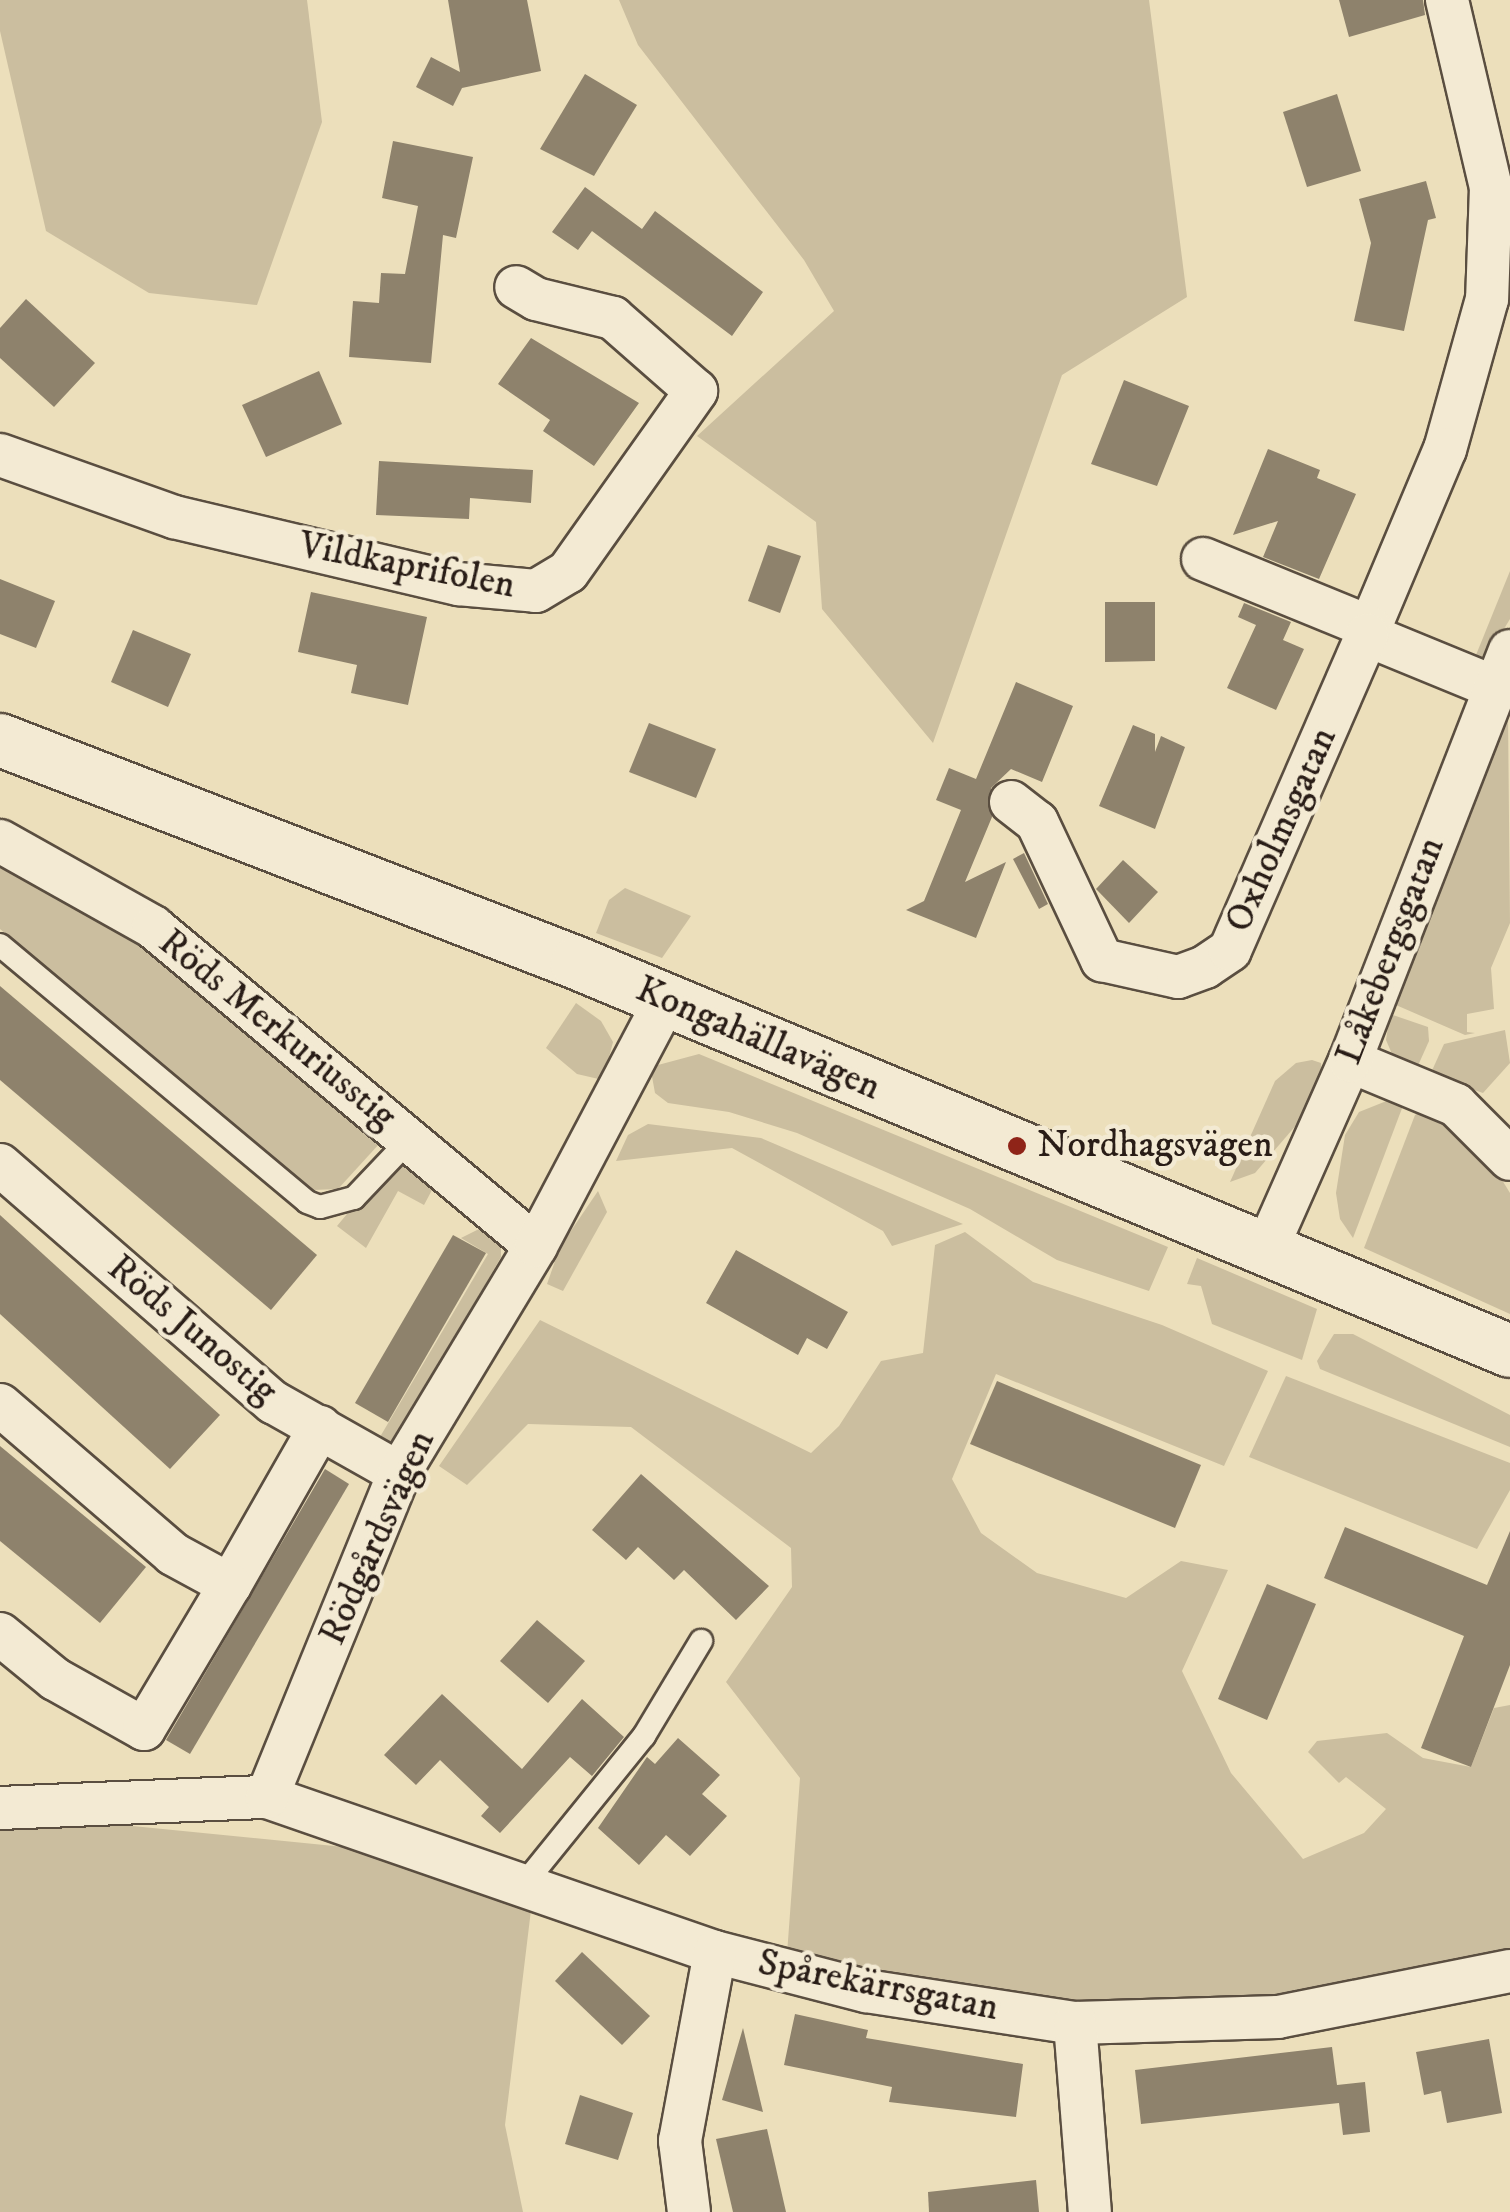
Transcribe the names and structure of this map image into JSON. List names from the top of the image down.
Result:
{
  "streets": {
    "street": [
      "Vildkaprifolen",
      "Oxholmsgatan",
      "Låkebergsgatan",
      "Röds Merkuriusstig",
      "Kongahällavägen",
      "Röds Junostig",
      "Rödgårdsvägen",
      "Spårekärrsgatan"
    ]
  },
  "crossings": [
    ["Låkebergsgatan", "Kongahällavägen"],
    ["Röds Merkuriusstig", "Rödgårdsvägen"],
    ["Kongahällavägen", "Rödgårdsvägen"],
    ["Röds Junostig", "Rödgårdsvägen"],
    ["Rödgårdsvägen", "Spårekärrsgatan"]
  ],
  "places": ["Nordhagsvägen"]
}
